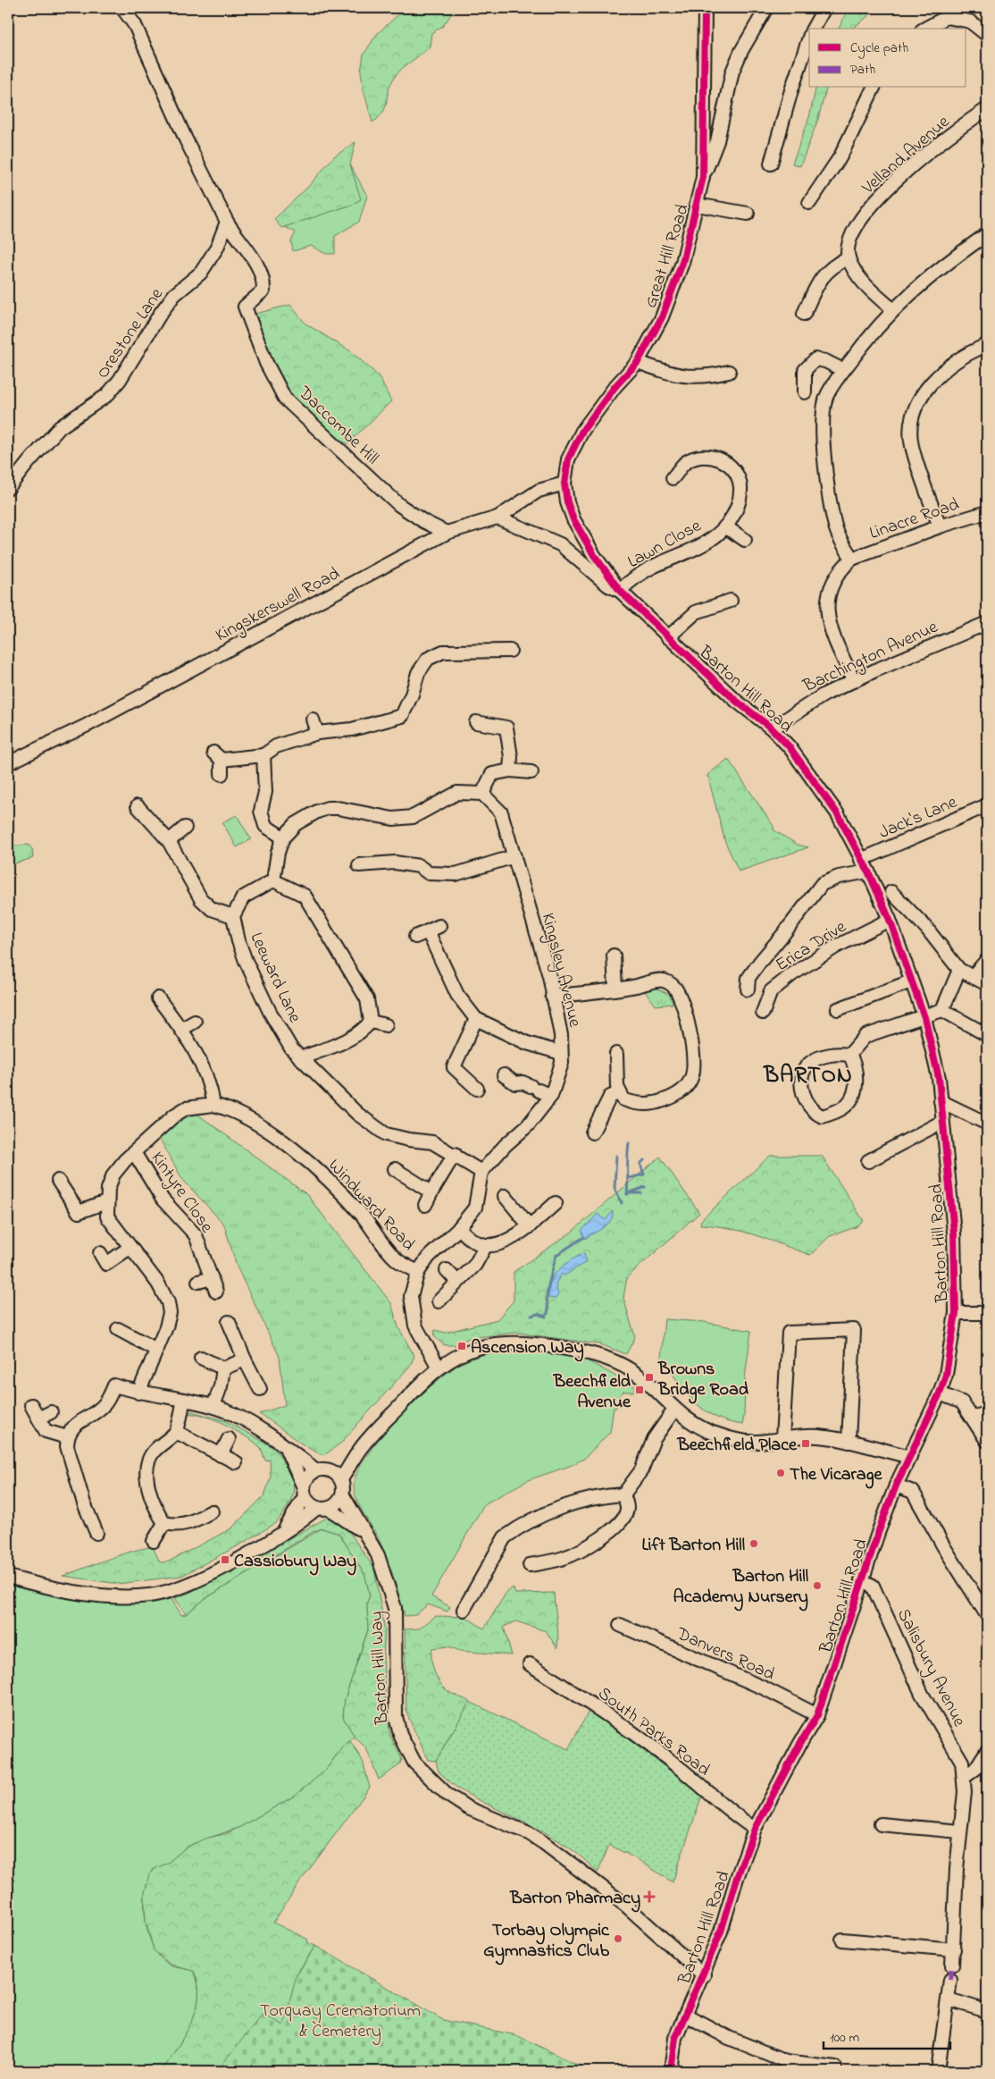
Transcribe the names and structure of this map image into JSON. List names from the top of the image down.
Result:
{
  "streets": {
    "street": [
      "Velland Avenue",
      "Great Hill Road",
      "Orestone Lane",
      "Daccombe Hill",
      "Linacre Road",
      "Lawn Close",
      "Kingskerswell Road",
      "Barchington Avenue",
      "Barton Hill Road",
      "Jack's Lane",
      "Erica Drive",
      "Kingsley Avenue",
      "Leeward Lane",
      "Kintyre Close",
      "Windward Road",
      "Danvers Road",
      "Salisbury Avenue",
      "Barton Hill Way",
      "South Parks Road"
    ]
  },
  "crossings": [
    ["Great Hill Road", "Kingskerswell Road"],
    ["Great Hill Road", "Barton Hill Road"],
    ["Orestone Lane", "Daccombe Hill"],
    ["Daccombe Hill", "Kingskerswell Road"],
    ["Lawn Close", "Barton Hill Road"],
    ["Kingskerswell Road", "Barton Hill Road"],
    ["Barchington Avenue", "Barton Hill Road"],
    ["Barton Hill Road", "Jack's Lane"],
    ["Barton Hill Road", "Erica Drive"],
    ["Barton Hill Road", "Danvers Road"],
    ["Barton Hill Road", "Salisbury Avenue"],
    ["Barton Hill Road", "Barton Hill Way"],
    ["Barton Hill Road", "South Parks Road"],
    ["Kingsley Avenue", "Leeward Lane"]
  ],
  "districts": ["BARTON"],
  "parks": ["Torquay Crematorium & Cemetery"],
  "places": {
    "transit": [
      "Ascension Way",
      "Browns Bridge Road",
      "Beechfield Avenue",
      "Beechfield Place",
      "Cassiobury Way"
    ],
    "other": [
      "The Vicarage",
      "Lift Barton Hill",
      "Barton Hill Academy Nursery",
      "Torbay Olympic Gymnastics Club"
    ],
    "health": ["Barton Pharmacy"]
  },
  "legend": ["Cycle path", "Path"],
  "scale_bar": "100 m"
}
